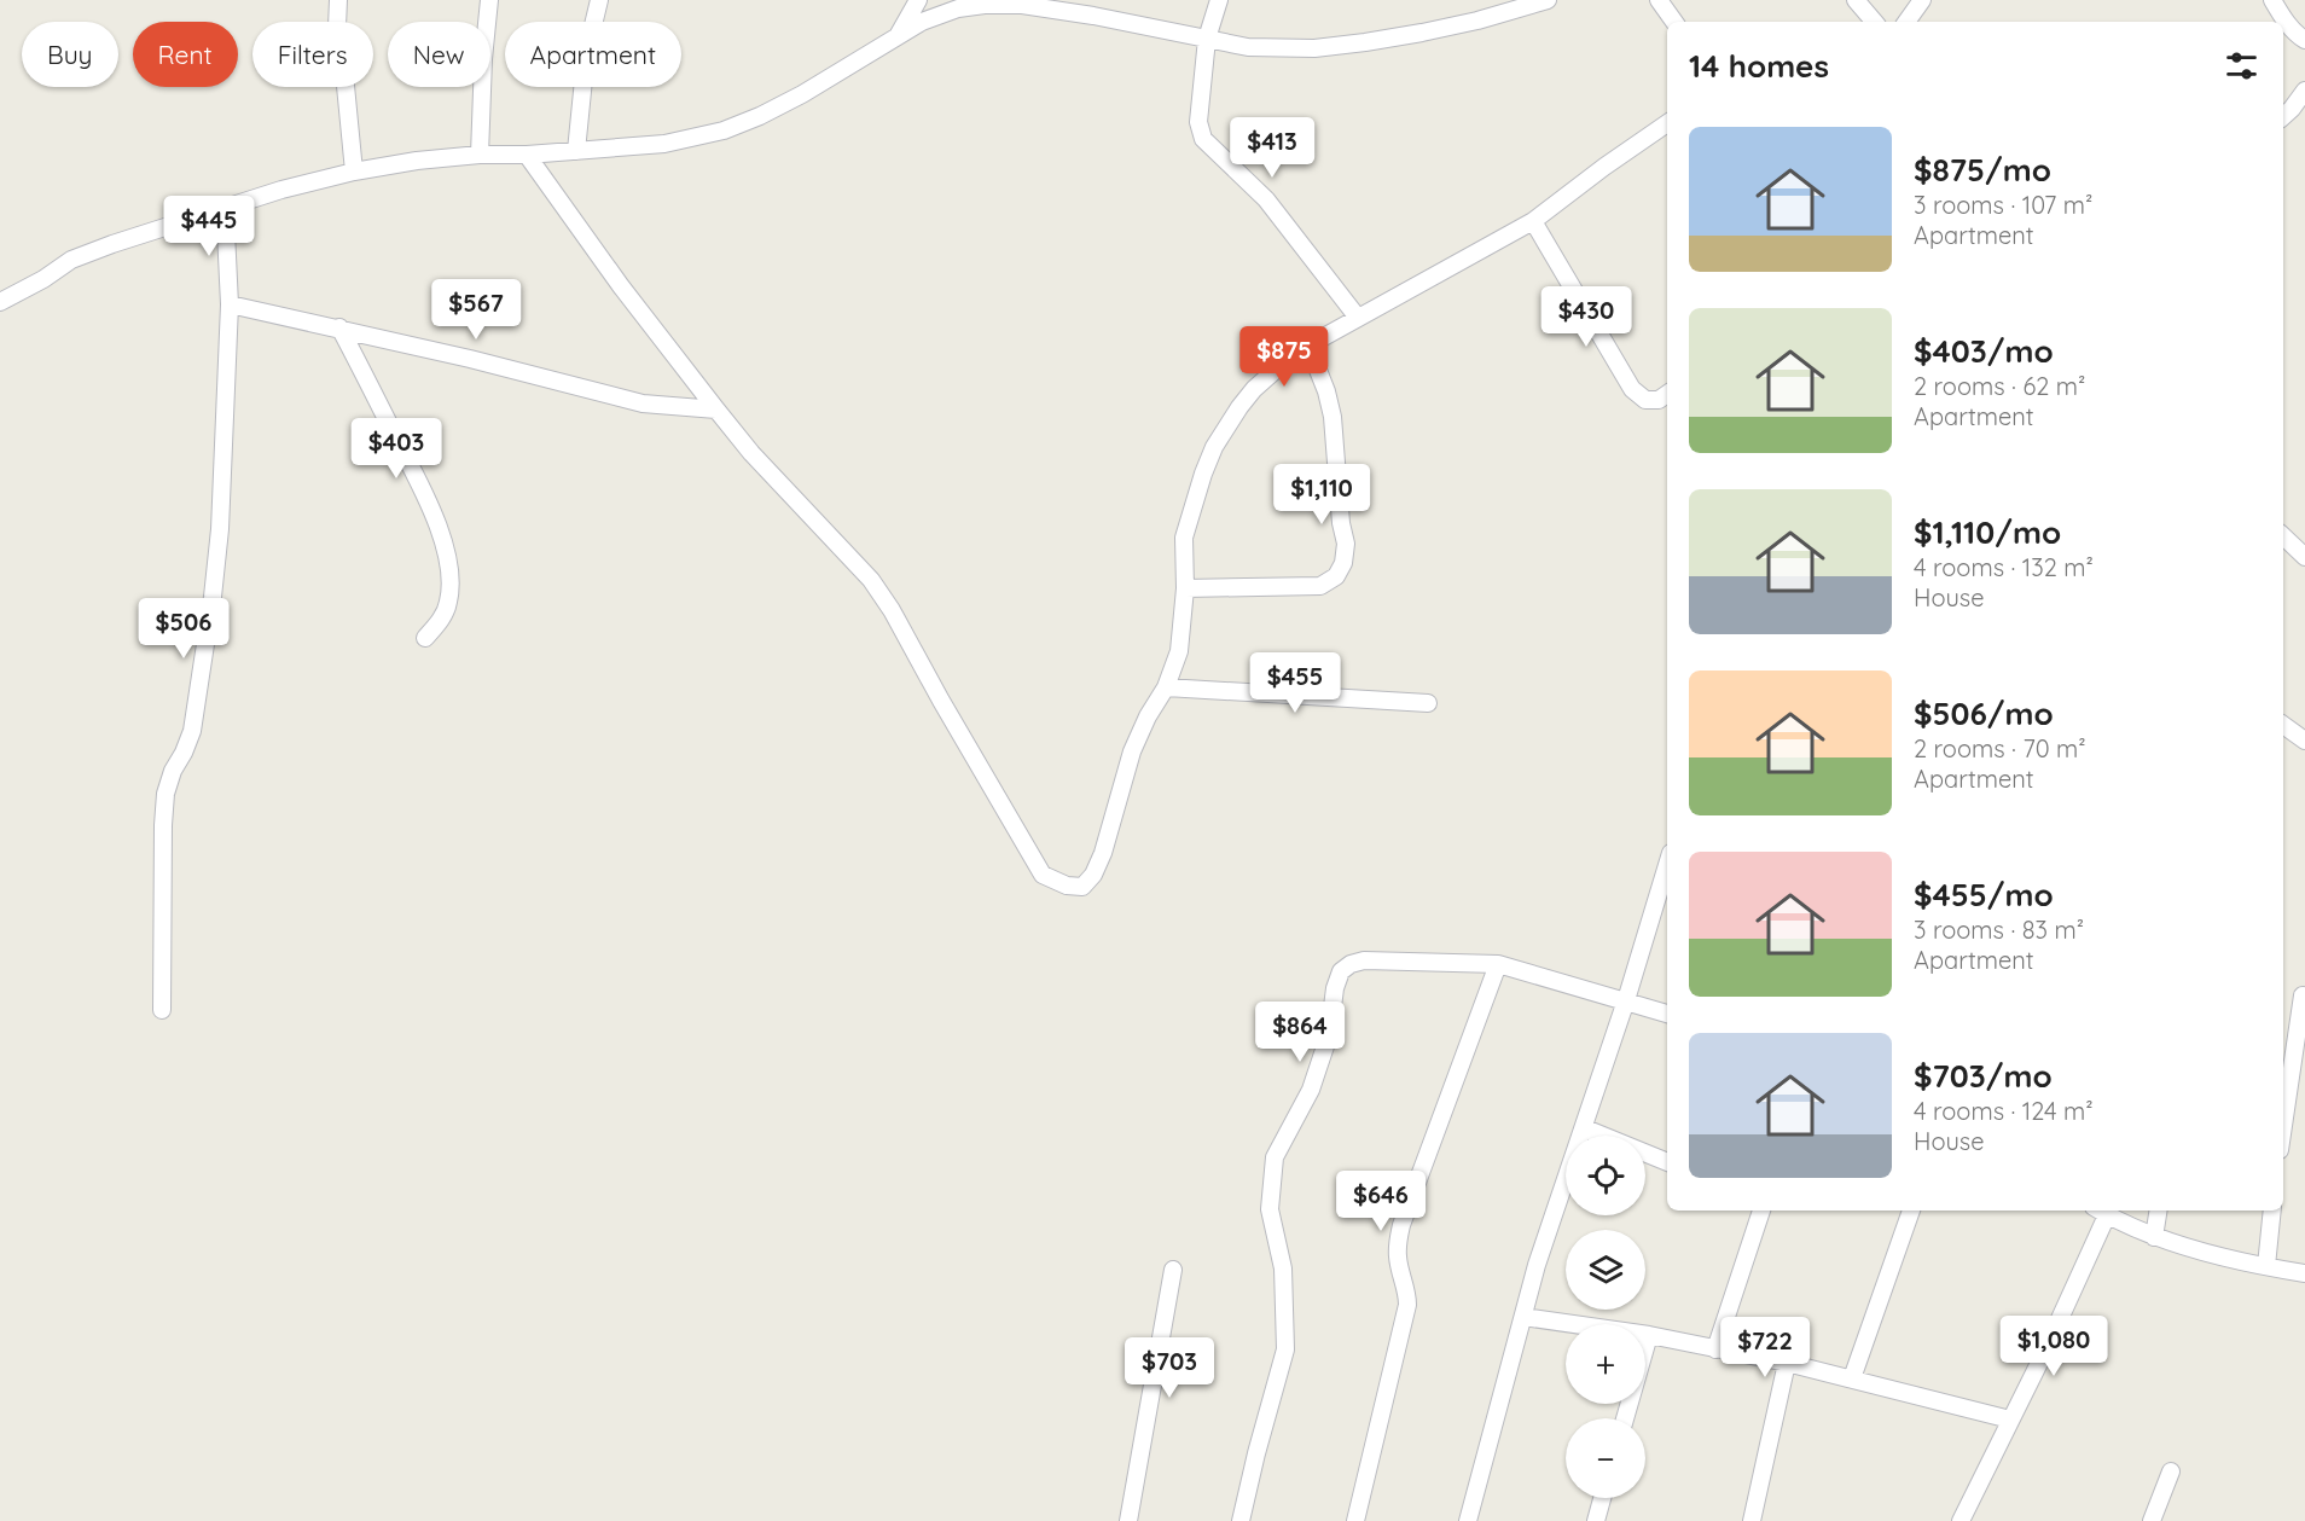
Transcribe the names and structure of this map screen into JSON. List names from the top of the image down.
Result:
{
  "page": {
    "chip": [
      "Buy",
      "Rent",
      "Filters",
      "New",
      "Apartment"
    ],
    "heading": "14 homes",
    "list": [
      {
        "name": "$875/mo",
        "note": "3 rooms · 107 m² · Apartment"
      },
      {
        "name": "$403/mo",
        "note": "2 rooms · 62 m² · Apartment"
      },
      {
        "name": "$1,110/mo",
        "note": "4 rooms · 132 m² · House"
      },
      {
        "name": "$506/mo",
        "note": "2 rooms · 70 m² · Apartment"
      },
      {
        "name": "$455/mo",
        "note": "3 rooms · 83 m² · Apartment"
      },
      {
        "name": "$703/mo",
        "note": "4 rooms · 124 m² · House"
      }
    ],
    "price": [
      "$413",
      "$445",
      "$567",
      "$430",
      "$875",
      "$403",
      "$1,110",
      "$506",
      "$455",
      "$864",
      "$646",
      "$1,080",
      "$722",
      "$703"
    ],
    "map_buttons": ["+", "−"]
  }
}
